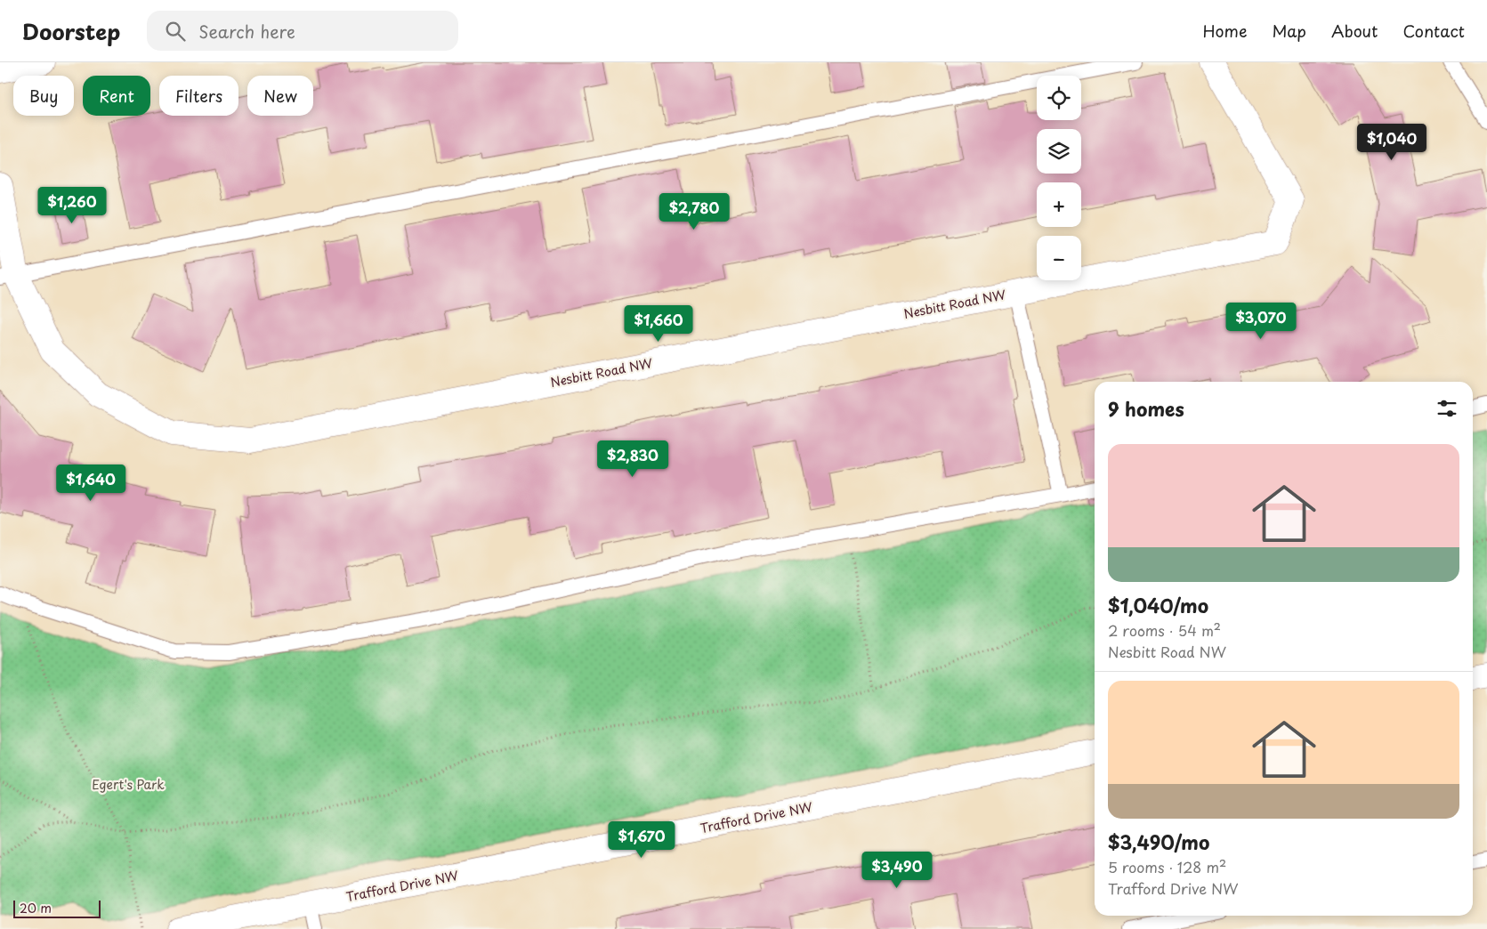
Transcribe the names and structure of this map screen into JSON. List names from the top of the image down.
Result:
{
  "streets": {
    "street": ["Nesbitt Road NW", "Trafford Drive NW"]
  },
  "parks": ["Egert's Park"],
  "scale_bar": "20 m",
  "page": {
    "header": "Doorstep",
    "search": "Search here",
    "nav": [
      "Home",
      "Map",
      "About",
      "Contact"
    ],
    "map_buttons": ["+", "−"],
    "chip": [
      "Buy",
      "Rent",
      "Filters",
      "New"
    ],
    "price": [
      "$1,040",
      "$1,260",
      "$2,780",
      "$3,070",
      "$1,660",
      "$2,830",
      "$1,640",
      "$1,670",
      "$3,490"
    ],
    "heading": "9 homes",
    "list": [
      {
        "name": "$1,040/mo",
        "note": "2 rooms · 54 m² · Nesbitt Road NW"
      },
      {
        "name": "$3,490/mo",
        "note": "5 rooms · 128 m² · Trafford Drive NW"
      }
    ],
    "scale": "20 m"
  }
}
